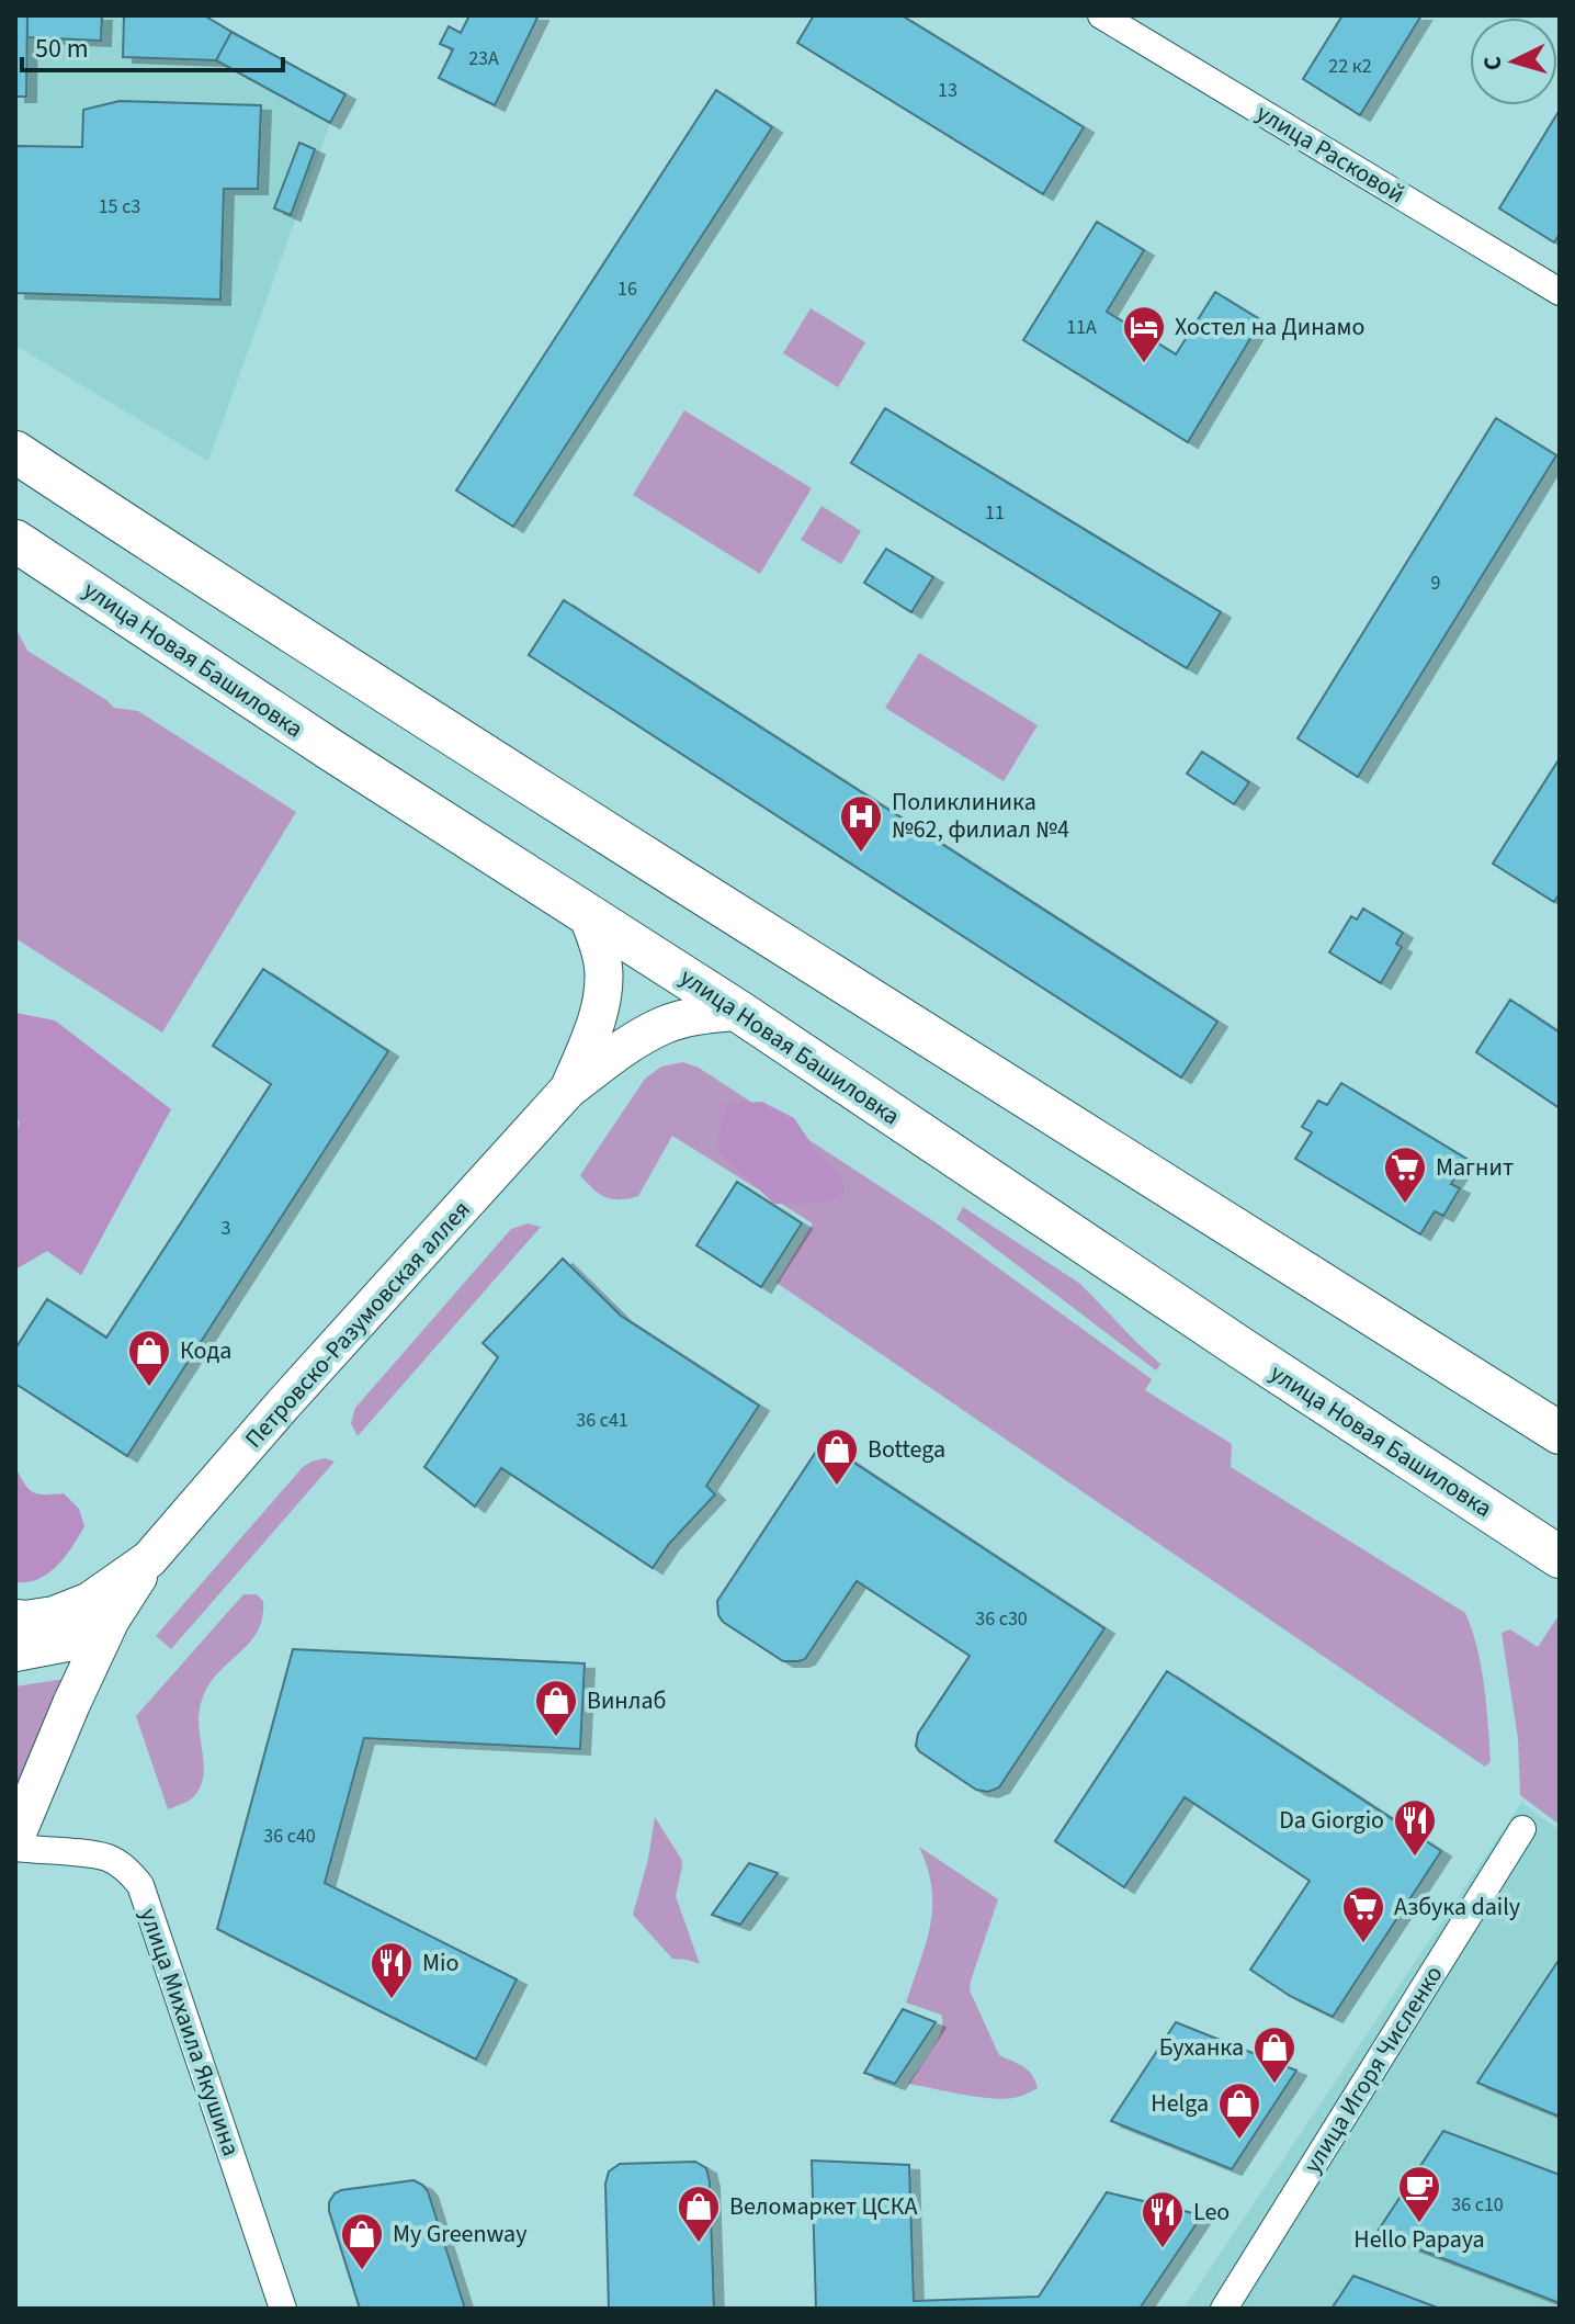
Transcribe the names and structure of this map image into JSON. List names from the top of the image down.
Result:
{
  "streets": {
    "main road": ["улица Новая Башиловка"],
    "street": [
      "улица Расковой",
      "Петровско-Разумовская аллея",
      "улица Михаила Якушина",
      "улица Игоря Численко"
    ]
  },
  "crossings": [
    ["улица Новая Башиловка", "Петровско-Разумовская аллея"]
  ],
  "places": {
    "hotel": ["Хостел на Динамо"],
    "hospital": ["Поликлиника №62, филиал №4"],
    "supermarket": ["Магнит", "Азбука daily"],
    "shop": [
      "Кода",
      "Bottega",
      "Винлаб",
      "Буханка",
      "Helga",
      "Веломаркет ЦСКА",
      "My Greenway"
    ],
    "restaurant": ["Da Giorgio", "Mio", "Leo"],
    "cafe": ["Hello Papaya"]
  },
  "house_numbers": [
    "23А",
    "22 к2",
    "13",
    "15 с3",
    "16",
    "11А",
    "11",
    "9",
    "3",
    "36 с41",
    "36 с30",
    "36 с40",
    "36 с10"
  ],
  "scale_bar": "50 m",
  "north": "left"
}
